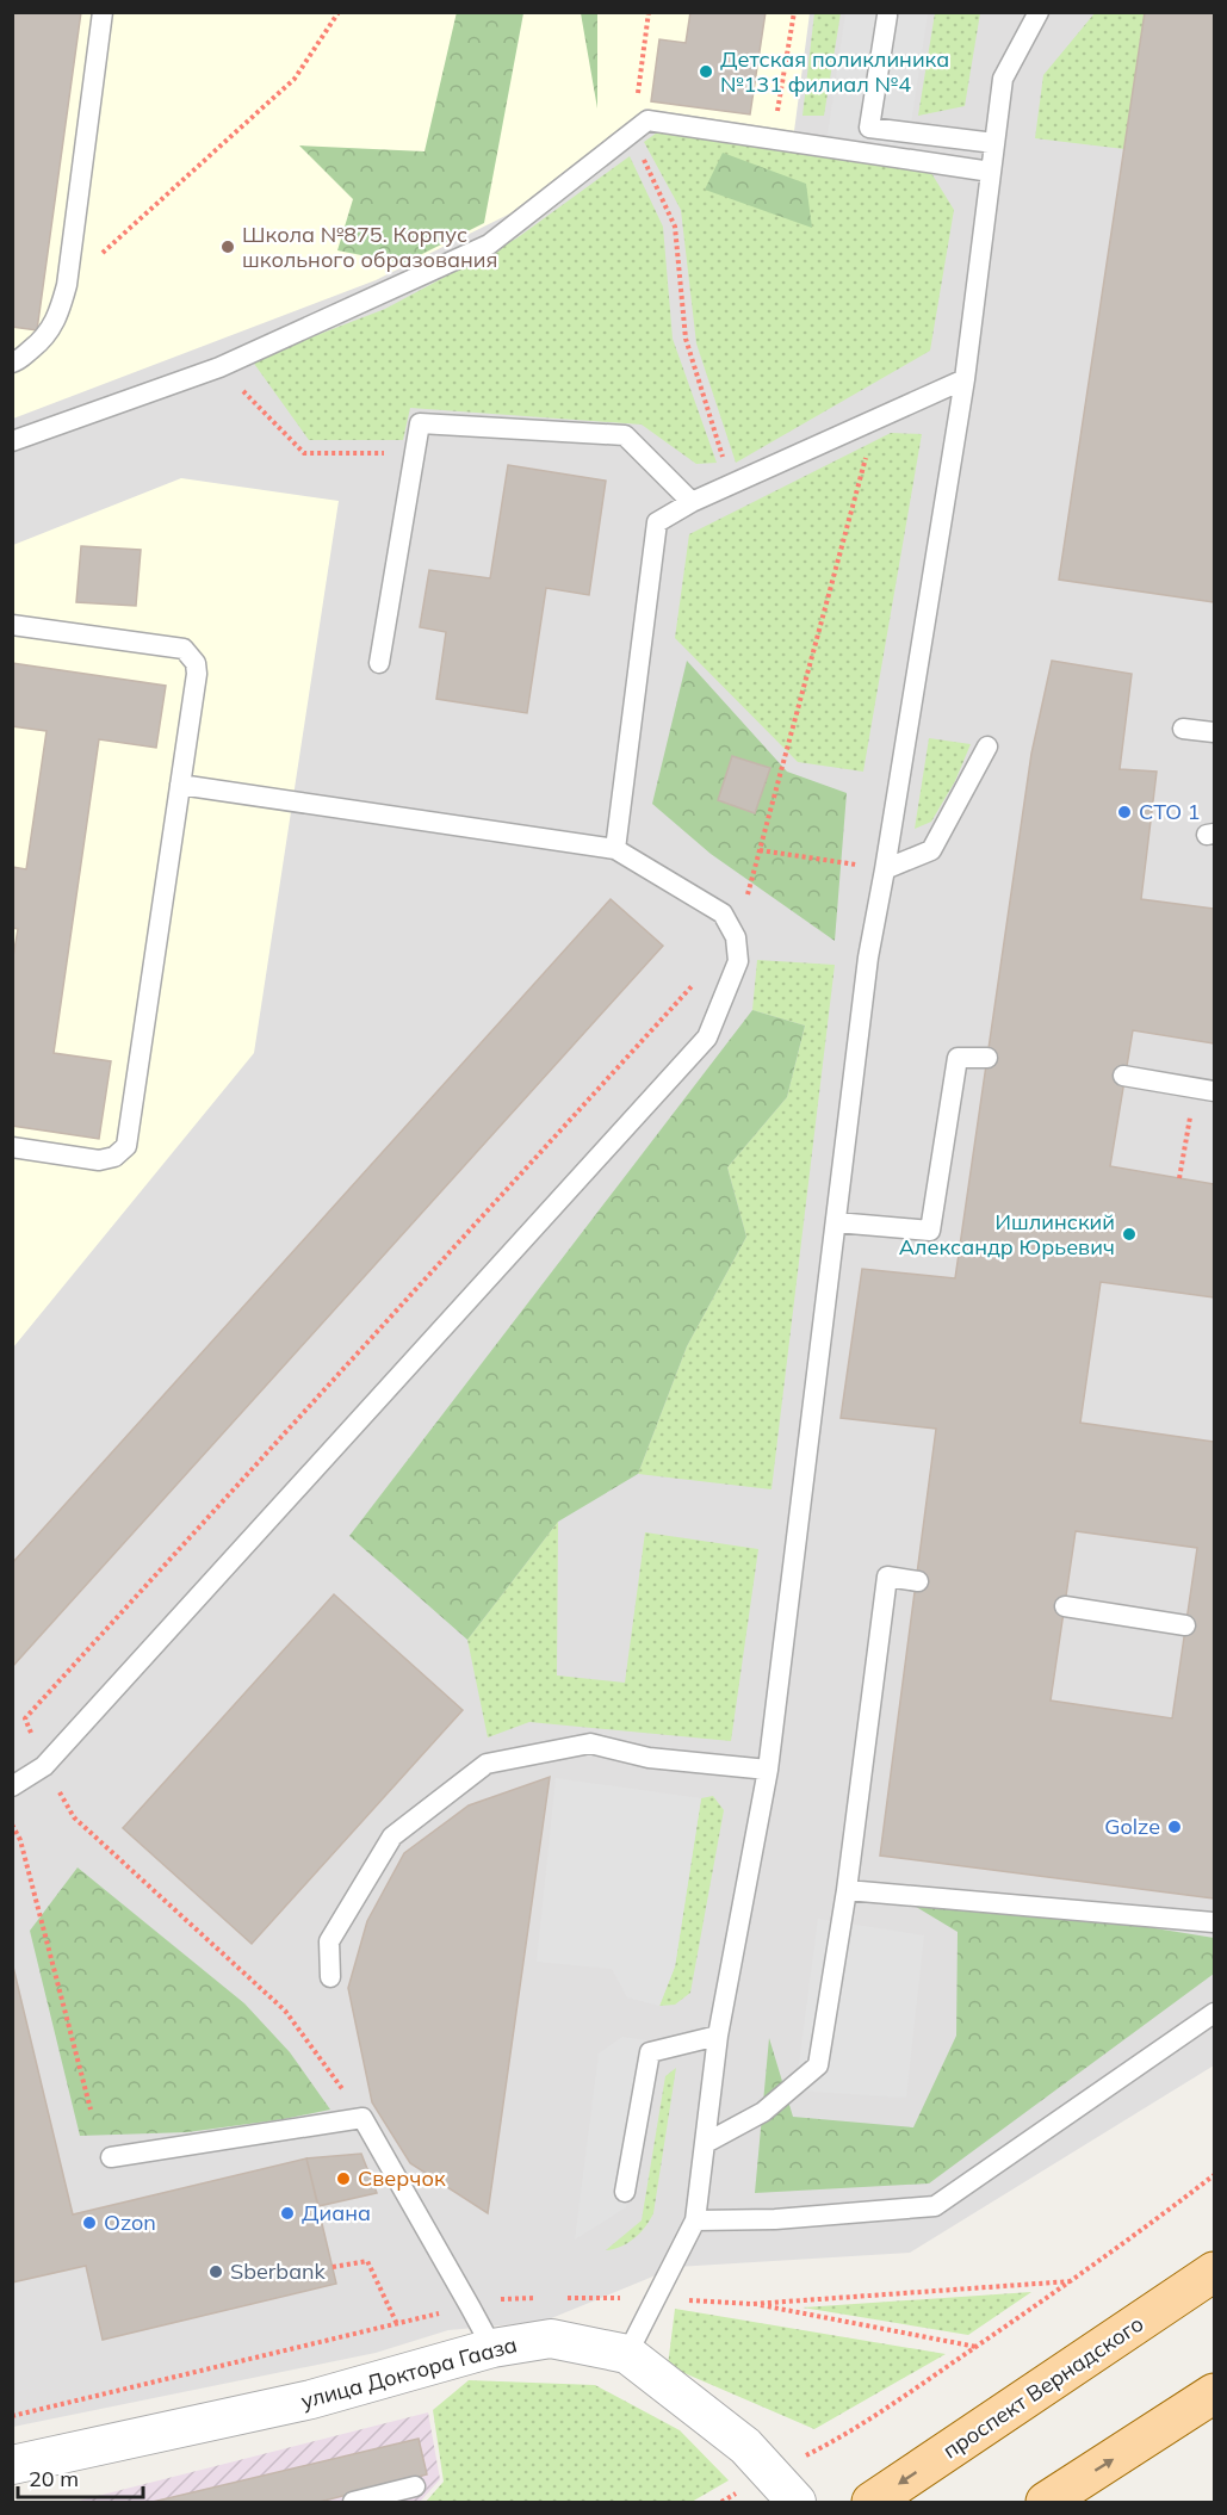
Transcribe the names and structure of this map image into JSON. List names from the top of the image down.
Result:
{
  "streets": {
    "main road": ["проспект Вернадского"],
    "street": ["улица Доктора Гааза"]
  },
  "places": [
    "Детская поликлиника №131 филиал №4",
    "Школа №875. Корпус школьного образования",
    "СТО 1",
    "Ишлинский Александр Юрьевич",
    "Golze",
    "Сверчок",
    "Диана",
    "Ozon",
    "Sberbank"
  ],
  "scale_bar": "20 m"
}
